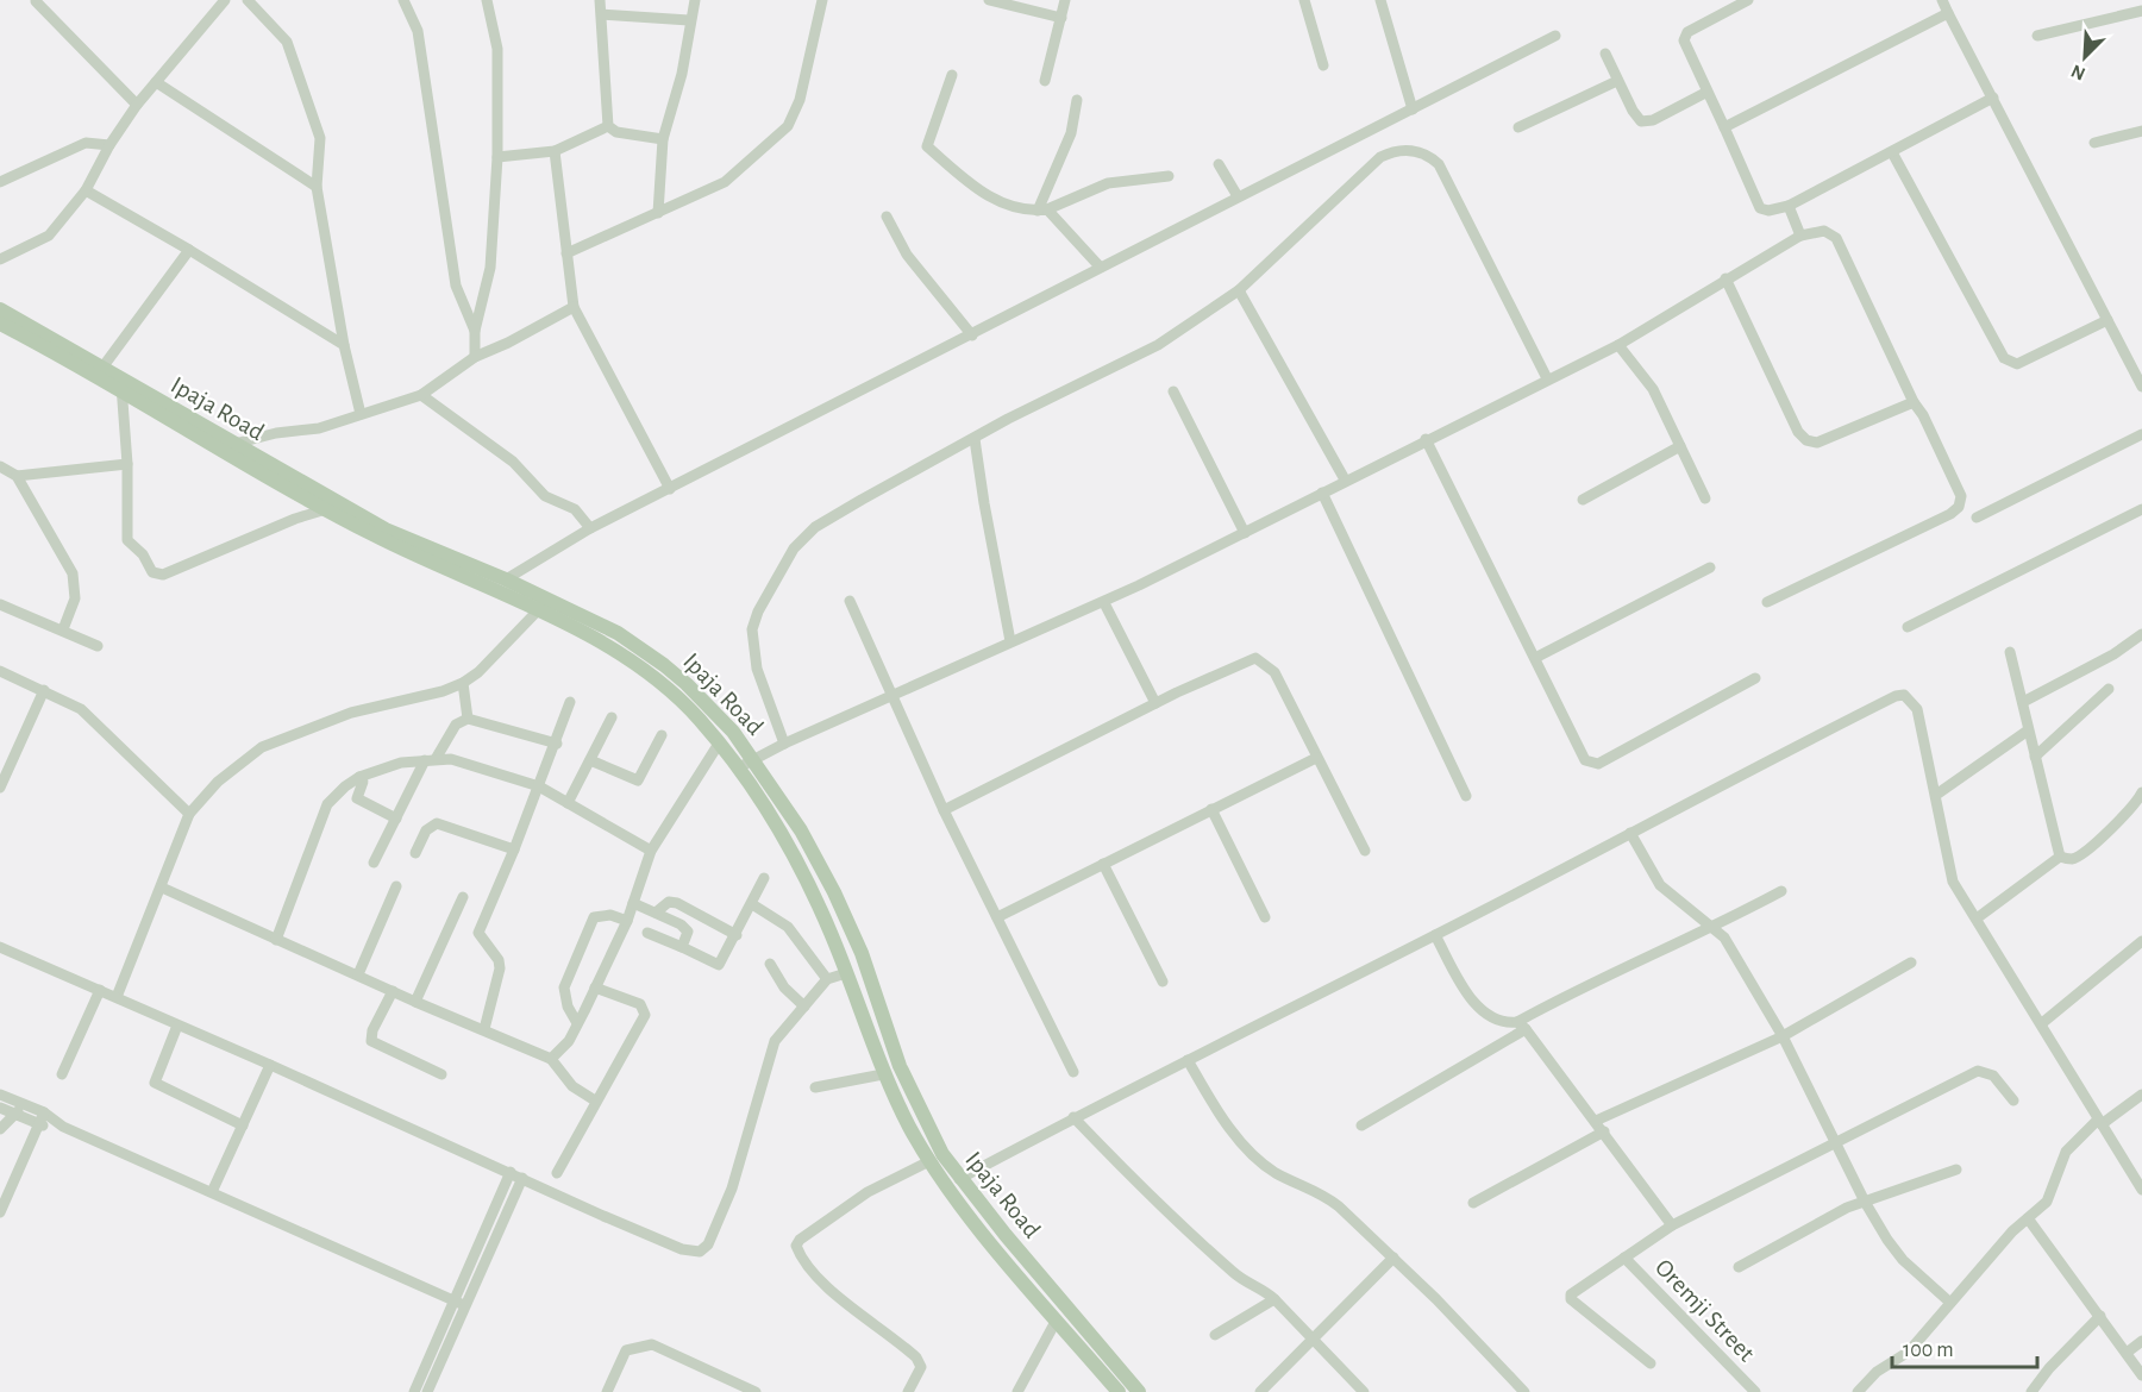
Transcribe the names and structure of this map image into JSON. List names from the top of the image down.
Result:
{
  "streets": {
    "main road": ["Ipaja Road"],
    "street": ["Oremji Street"]
  },
  "scale_bar": "100 m",
  "north": "bottom left"
}
